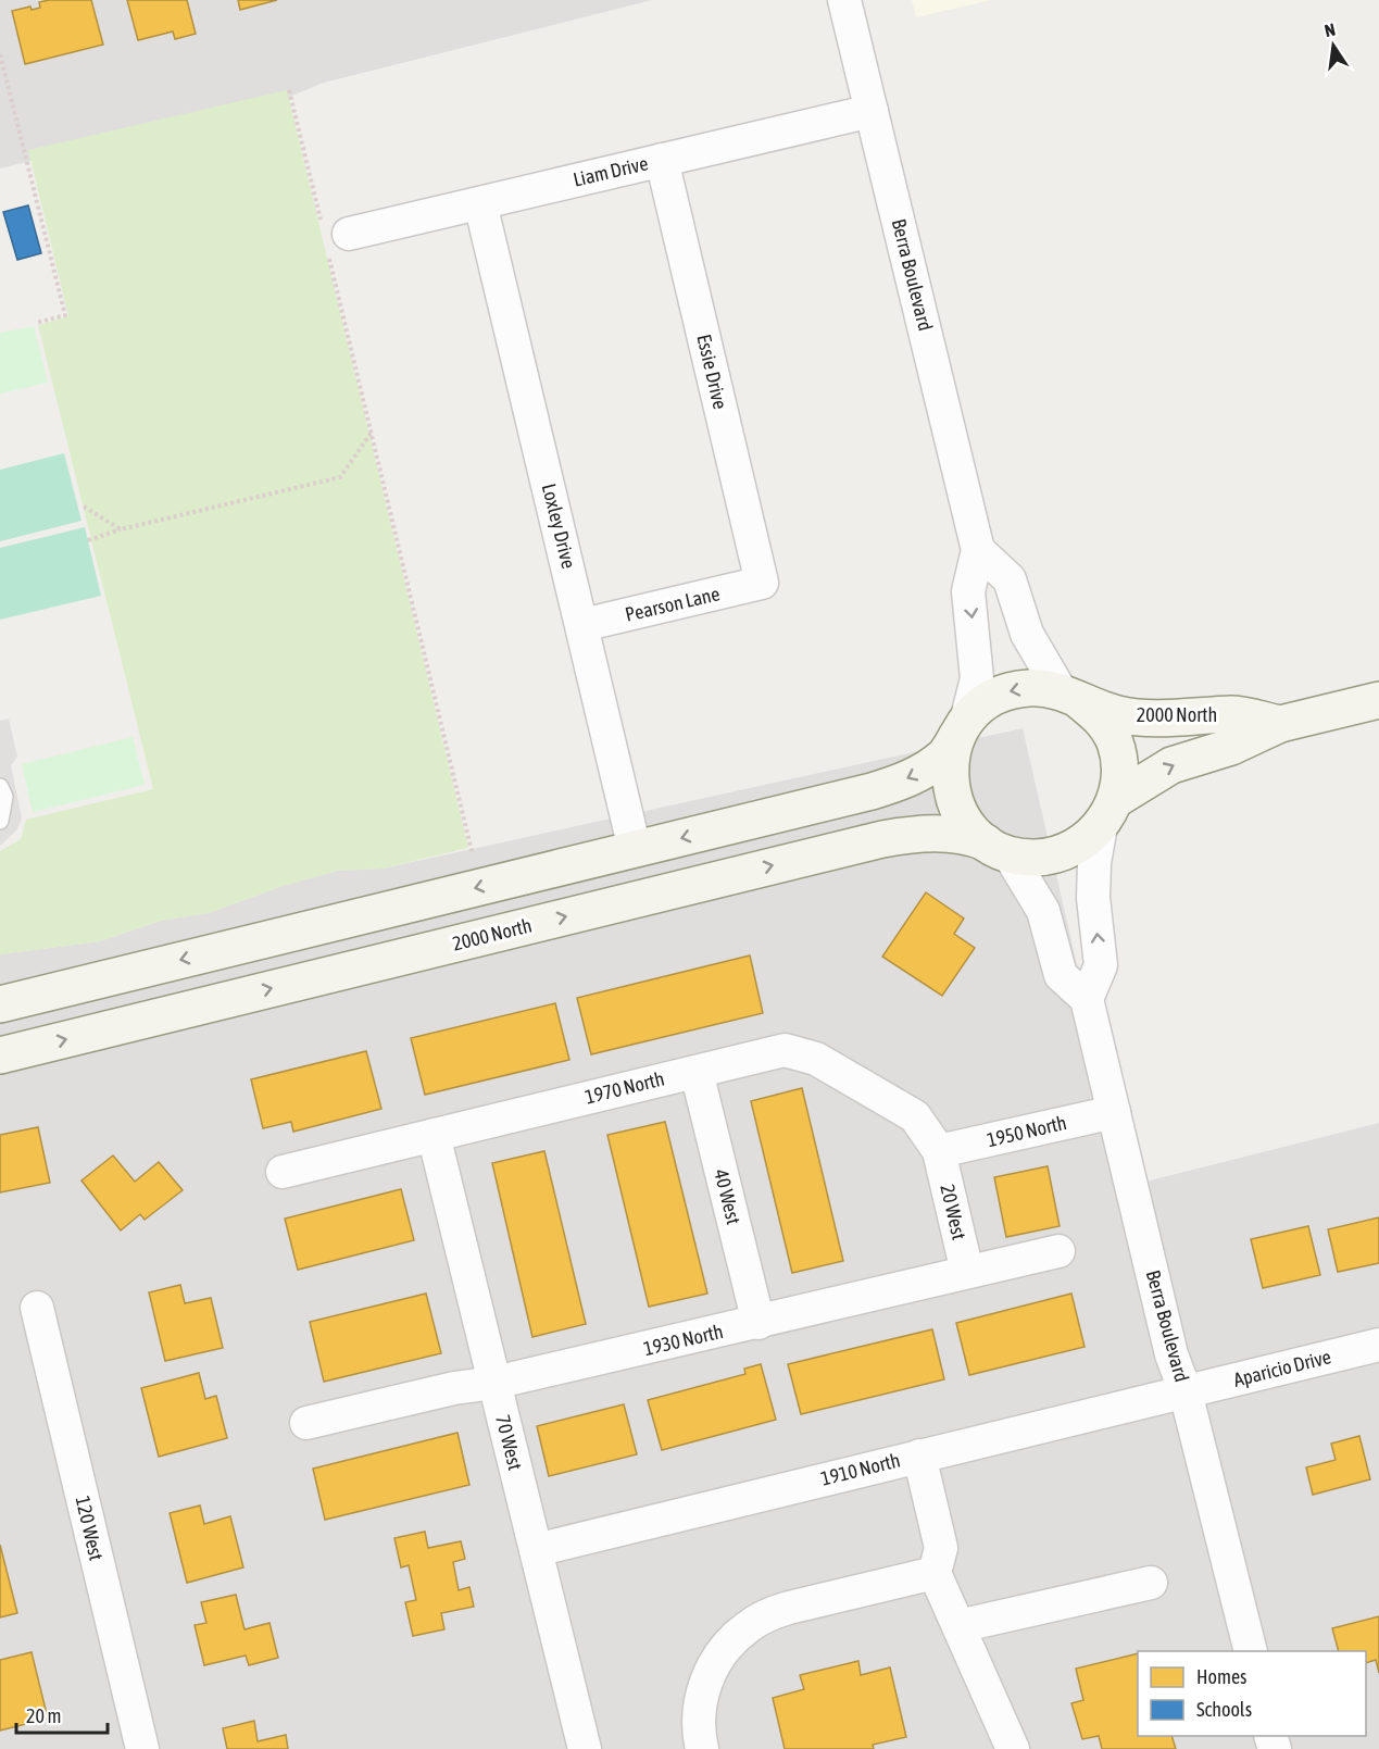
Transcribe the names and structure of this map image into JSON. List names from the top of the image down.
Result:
{
  "streets": {
    "street": [
      "Liam Drive",
      "Berra Boulevard",
      "Essie Drive",
      "Loxley Drive",
      "Pearson Lane",
      "2000 North",
      "1970 North",
      "1950 North",
      "40 West",
      "20 West",
      "1930 North",
      "Aparicio Drive",
      "70 West",
      "1910 North",
      "120 West"
    ]
  },
  "crossings": [
    ["Liam Drive", "Berra Boulevard"],
    ["Liam Drive", "Essie Drive"],
    ["Liam Drive", "Loxley Drive"],
    ["Berra Boulevard", "2000 North"],
    ["Berra Boulevard", "1950 North"],
    ["Berra Boulevard", "Aparicio Drive"],
    ["Berra Boulevard", "1910 North"],
    ["Essie Drive", "Pearson Lane"],
    ["Loxley Drive", "Pearson Lane"],
    ["1970 North", "1950 North"],
    ["1970 North", "40 West"],
    ["1970 North", "20 West"],
    ["1970 North", "70 West"],
    ["1950 North", "20 West"],
    ["40 West", "1930 North"],
    ["20 West", "1930 North"],
    ["1930 North", "70 West"],
    ["Aparicio Drive", "1910 North"],
    ["70 West", "1910 North"]
  ],
  "legend": ["Homes", "Schools"],
  "scale_bar": "20 m",
  "north": "top"
}
